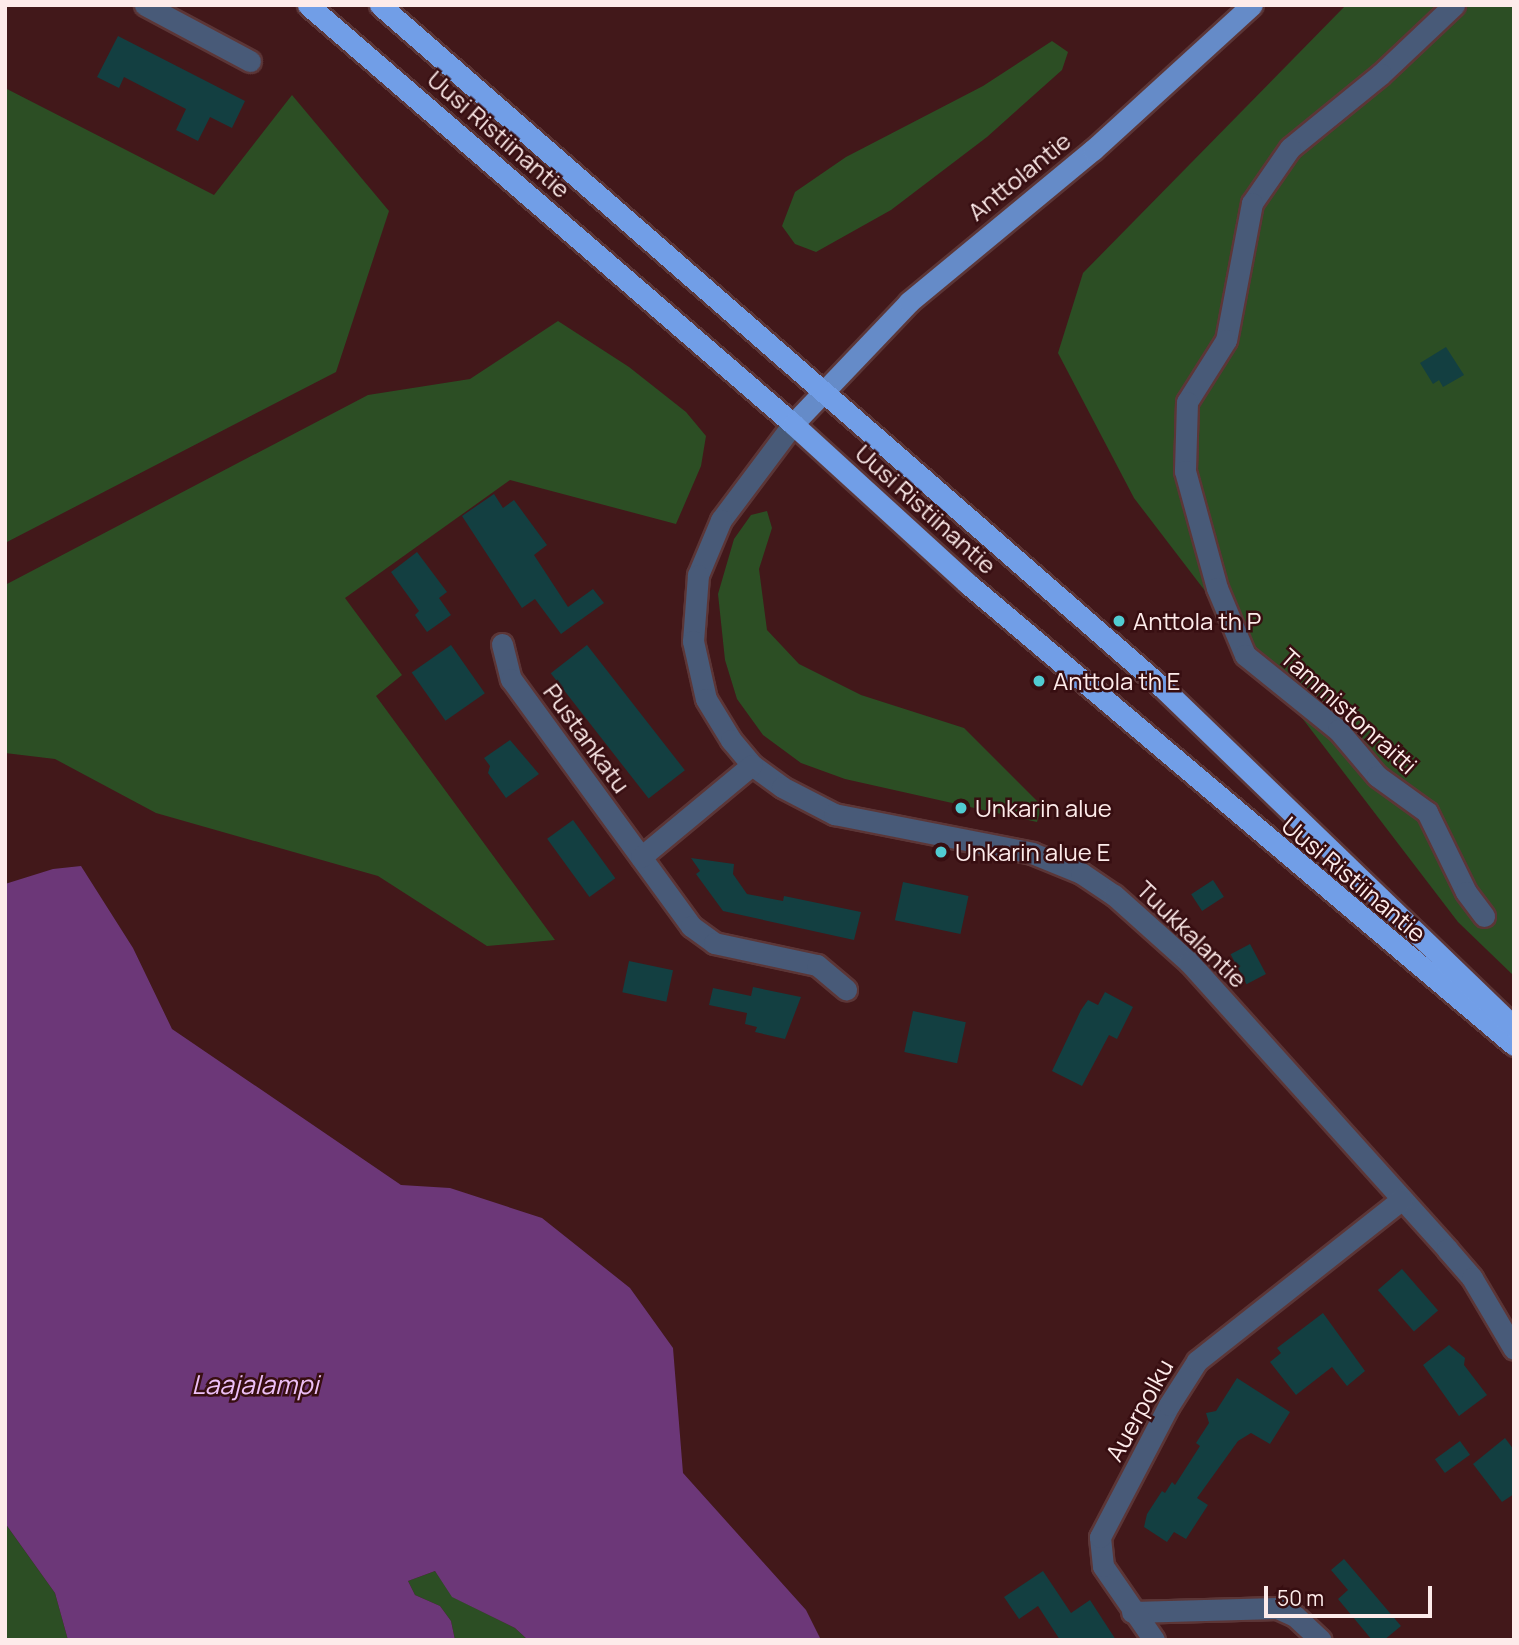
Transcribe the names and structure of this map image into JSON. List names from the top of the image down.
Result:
{
  "streets": {
    "highway": ["Uusi Ristiinantie"],
    "main road": ["Anttolantie"],
    "street": [
      "Tammistonraitti",
      "Pustankatu",
      "Tuukkalantie",
      "Auerpolku"
    ]
  },
  "crossings": [
    ["Uusi Ristiinantie", "Anttolantie"],
    ["Uusi Ristiinantie", "Tuukkalantie"],
    ["Anttolantie", "Tuukkalantie"],
    ["Tuukkalantie", "Auerpolku"]
  ],
  "water": ["Laajalampi"],
  "places": [
    "Anttola th P",
    "Anttola th E",
    "Unkarin alue",
    "Unkarin alue E"
  ],
  "scale_bar": "50 m"
}
